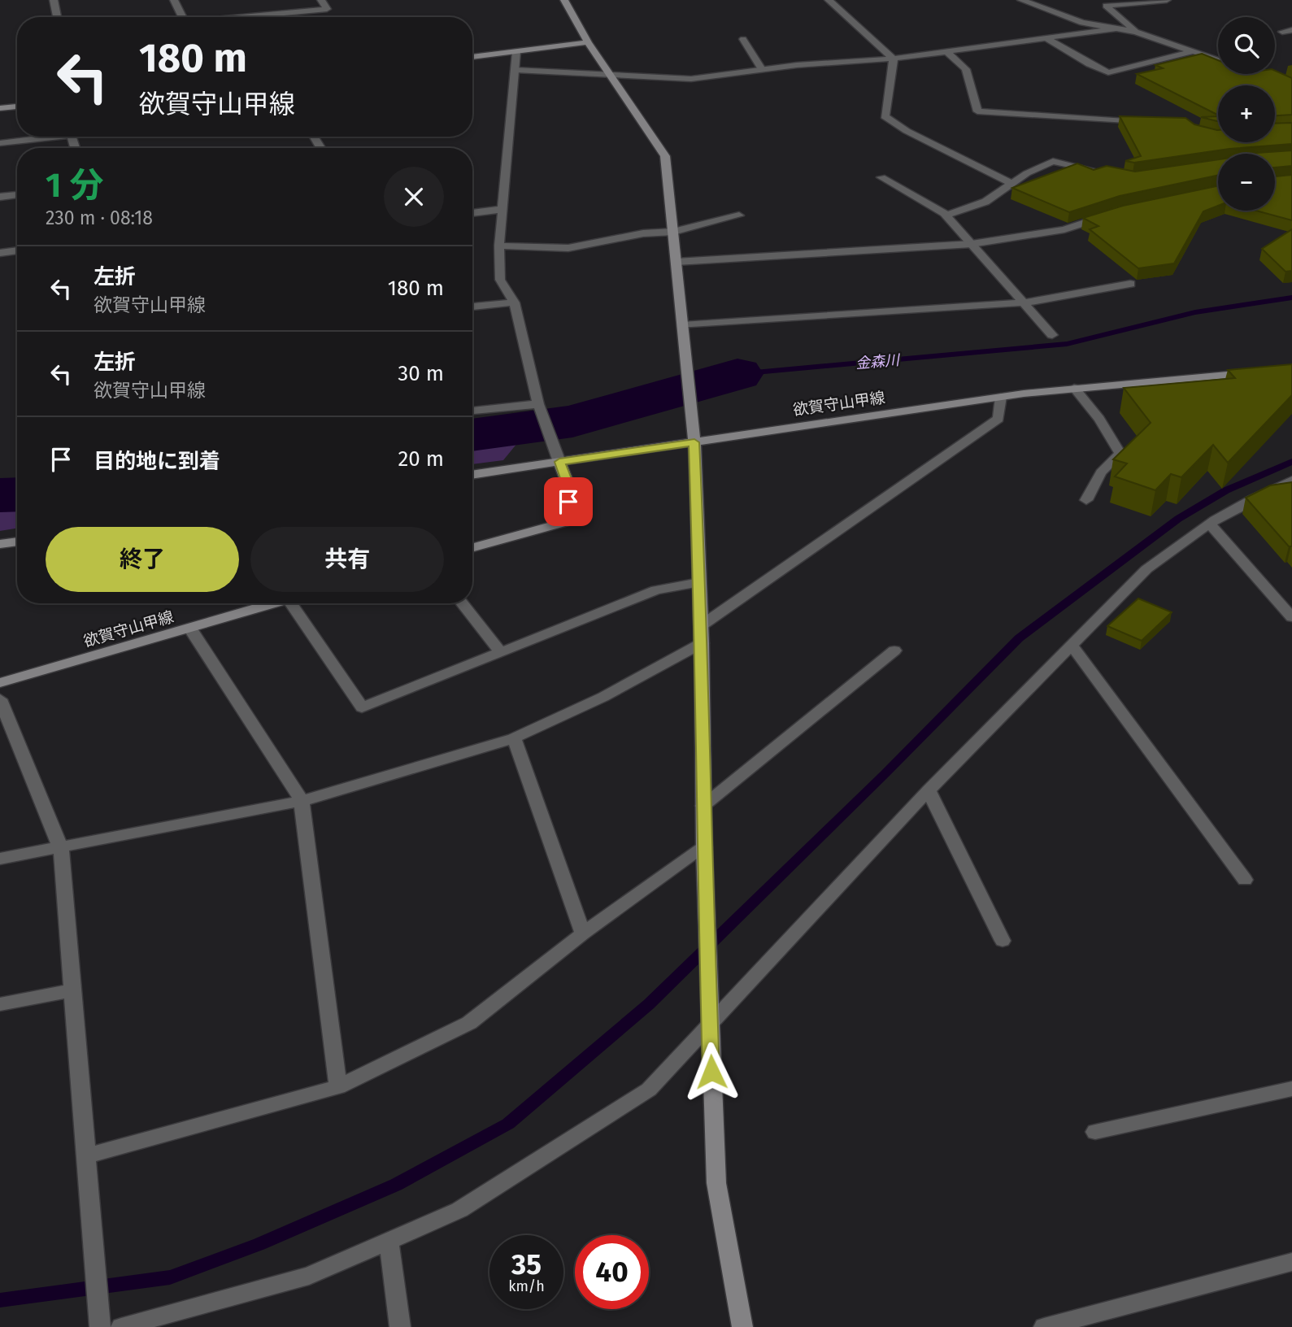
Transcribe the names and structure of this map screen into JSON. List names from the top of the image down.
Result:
{
  "streets": {
    "street": ["欲賀守山甲線"]
  },
  "water": ["金森川"],
  "page": {
    "map_buttons": ["+", "−"],
    "turn": ["180 m", "欲賀守山甲線"],
    "heading": ["1 分", "230 m · 08:18"],
    "list": [
      {
        "name": "左折",
        "note": "欲賀守山甲線",
        "value": "180 m"
      },
      {
        "name": "左折",
        "note": "欲賀守山甲線",
        "value": "30 m"
      },
      {
        "name": "目的地に到着",
        "value": "20 m"
      }
    ],
    "buttons": ["終了", "共有"],
    "speed": "35 km/h",
    "limit": "40"
  }
}
